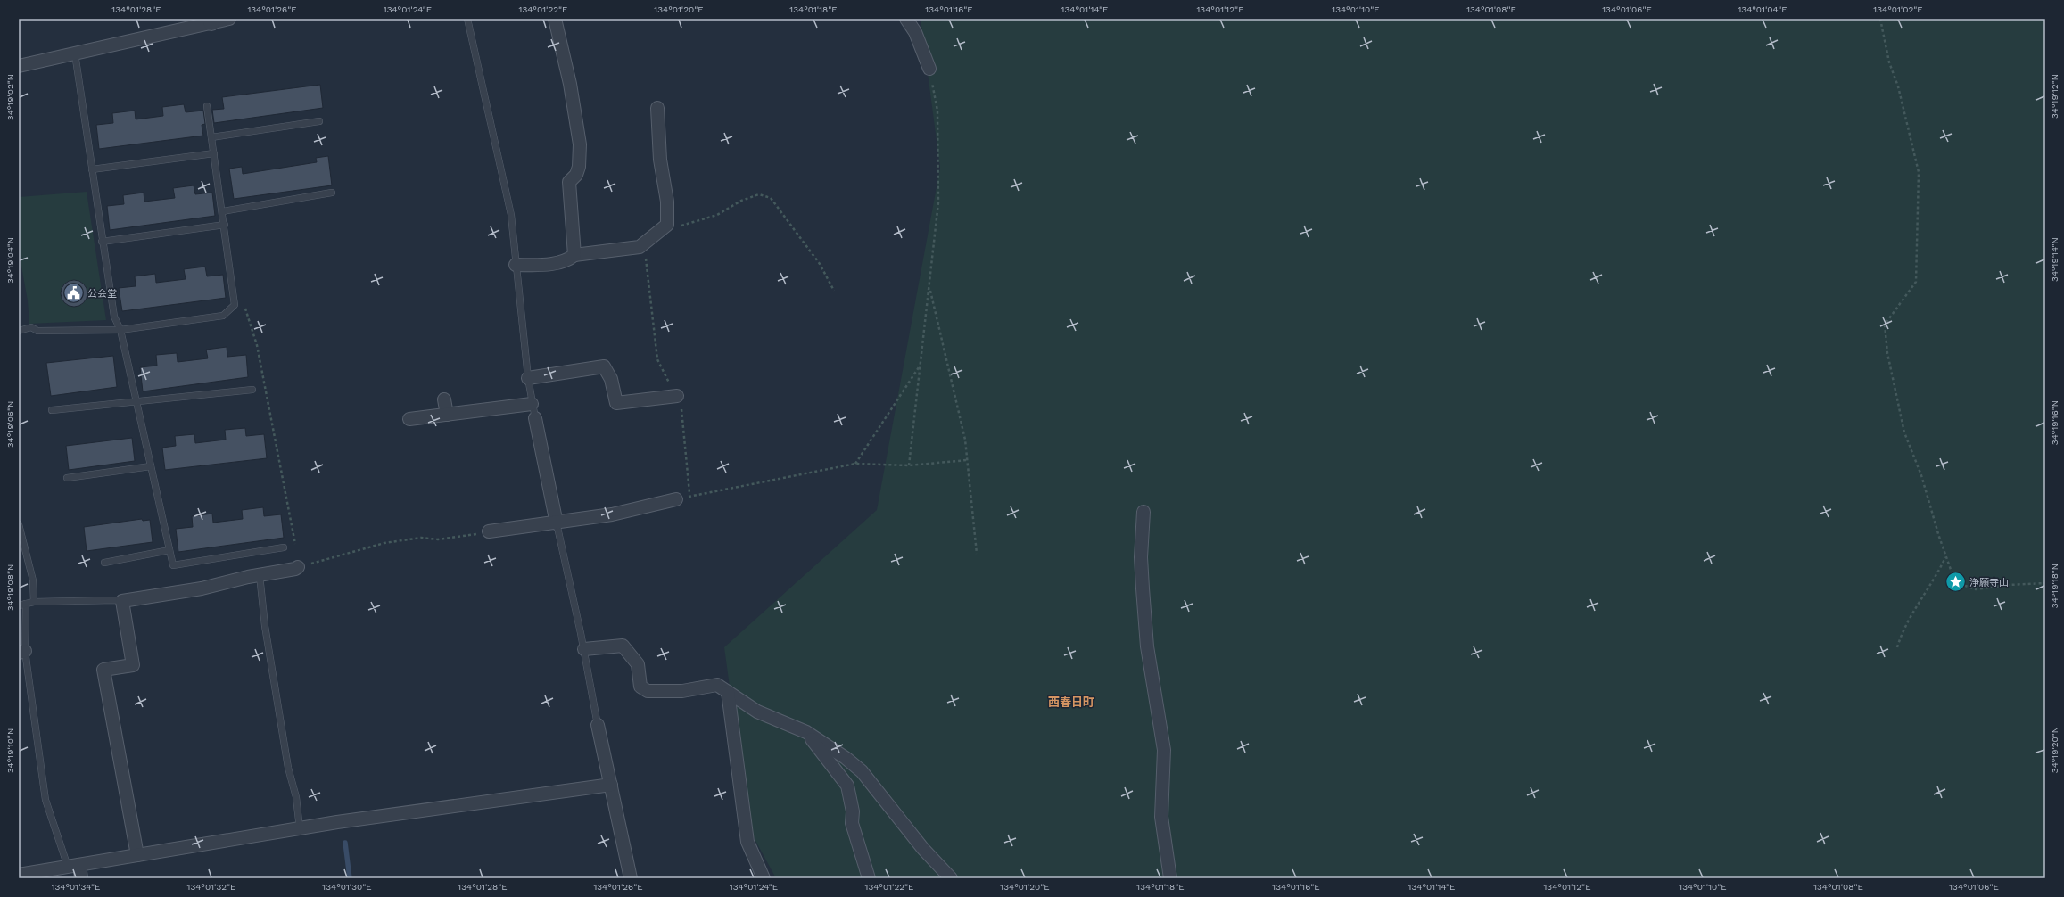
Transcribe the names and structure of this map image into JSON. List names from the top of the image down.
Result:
{
  "districts": ["西春日町"],
  "places": {
    "public building": ["公会堂"],
    "place": ["浄願寺山"]
  },
  "coordinates": [
    "134°01'28\"E",
    "134°01'26\"E",
    "134°01'24\"E",
    "134°01'22\"E",
    "134°01'20\"E",
    "134°01'18\"E",
    "134°01'16\"E",
    "134°01'14\"E",
    "134°01'12\"E",
    "134°01'10\"E",
    "134°01'08\"E",
    "134°01'06\"E",
    "134°01'04\"E",
    "134°01'02\"E",
    "34°19'12\"N",
    "34°19'02\"N",
    "34°19'14\"N",
    "34°19'04\"N",
    "34°19'16\"N",
    "34°19'06\"N",
    "34°19'18\"N",
    "34°19'08\"N",
    "34°19'20\"N",
    "34°19'10\"N",
    "134°01'34\"E",
    "134°01'32\"E",
    "134°01'30\"E"
  ]
}
